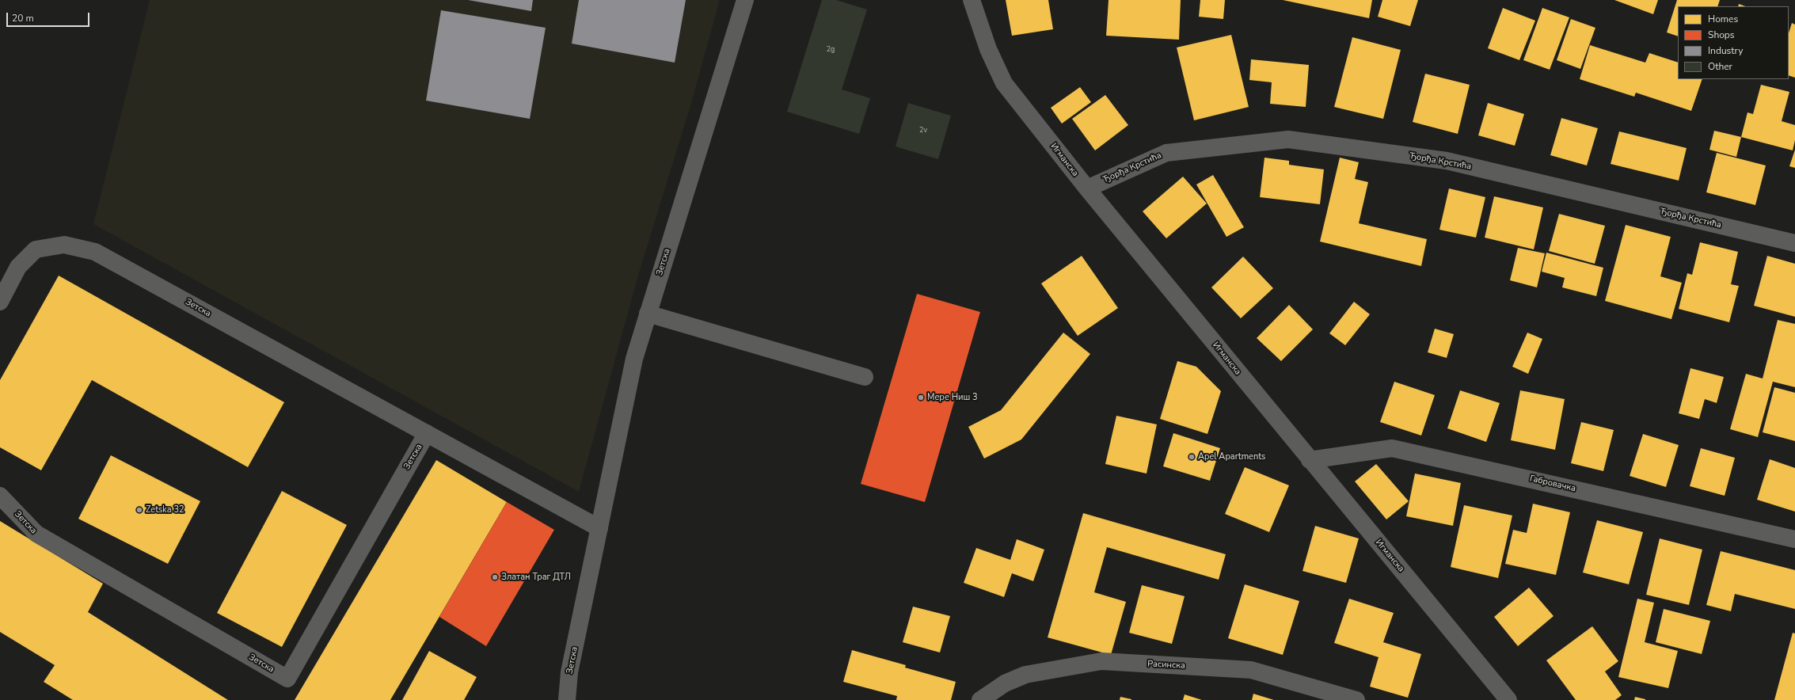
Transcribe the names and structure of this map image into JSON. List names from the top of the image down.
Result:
{
  "streets": {
    "street": [
      "Игманска",
      "Ђорђа Крстића",
      "Зетска",
      "Габровачка",
      "Расинска"
    ]
  },
  "crossings": [
    ["Игманска", "Ђорђа Крстића"],
    ["Игманска", "Габровачка"]
  ],
  "places": [
    "Мере Ниш 3",
    "Apel Apartments",
    "Zetska 32",
    "Златан Траг ДТЛ"
  ],
  "house_numbers": ["2g", "2v"],
  "legend": [
    "Homes",
    "Shops",
    "Industry",
    "Other"
  ],
  "scale_bar": "20 m"
}
